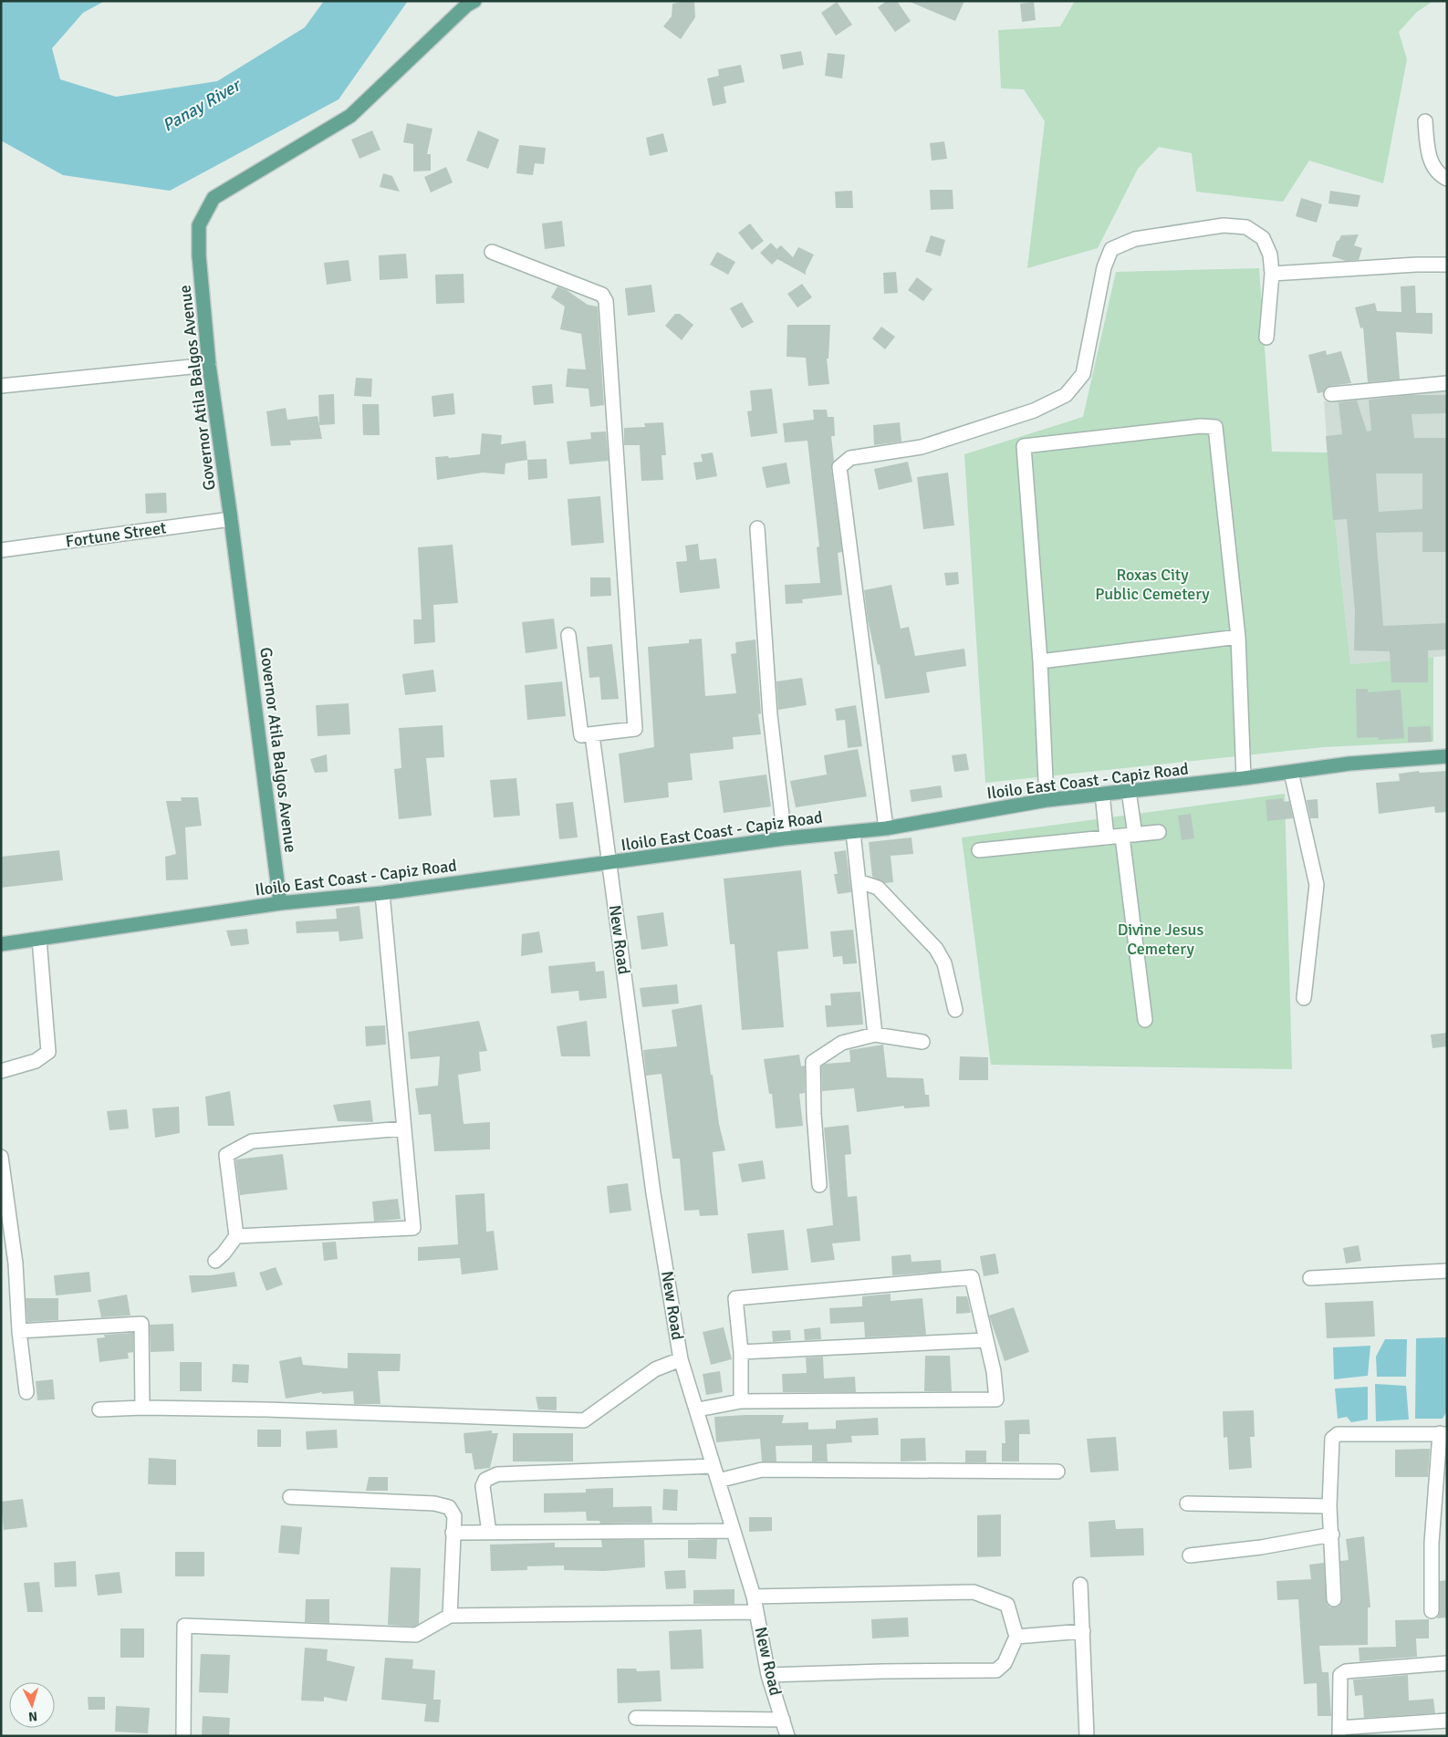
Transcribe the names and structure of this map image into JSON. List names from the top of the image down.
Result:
{
  "streets": {
    "main road": ["Governor Atila Balgos Avenue", "Iloilo East Coast - Capiz Road"],
    "street": ["Fortune Street", "New Road"]
  },
  "crossings": [
    ["Governor Atila Balgos Avenue", "Fortune Street"],
    ["Governor Atila Balgos Avenue", "Iloilo East Coast - Capiz Road"],
    ["Iloilo East Coast - Capiz Road", "New Road"]
  ],
  "water": ["Panay River"],
  "parks": ["Roxas City Public Cemetery", "Divine Jesus Cemetery"],
  "north": "bottom"
}
